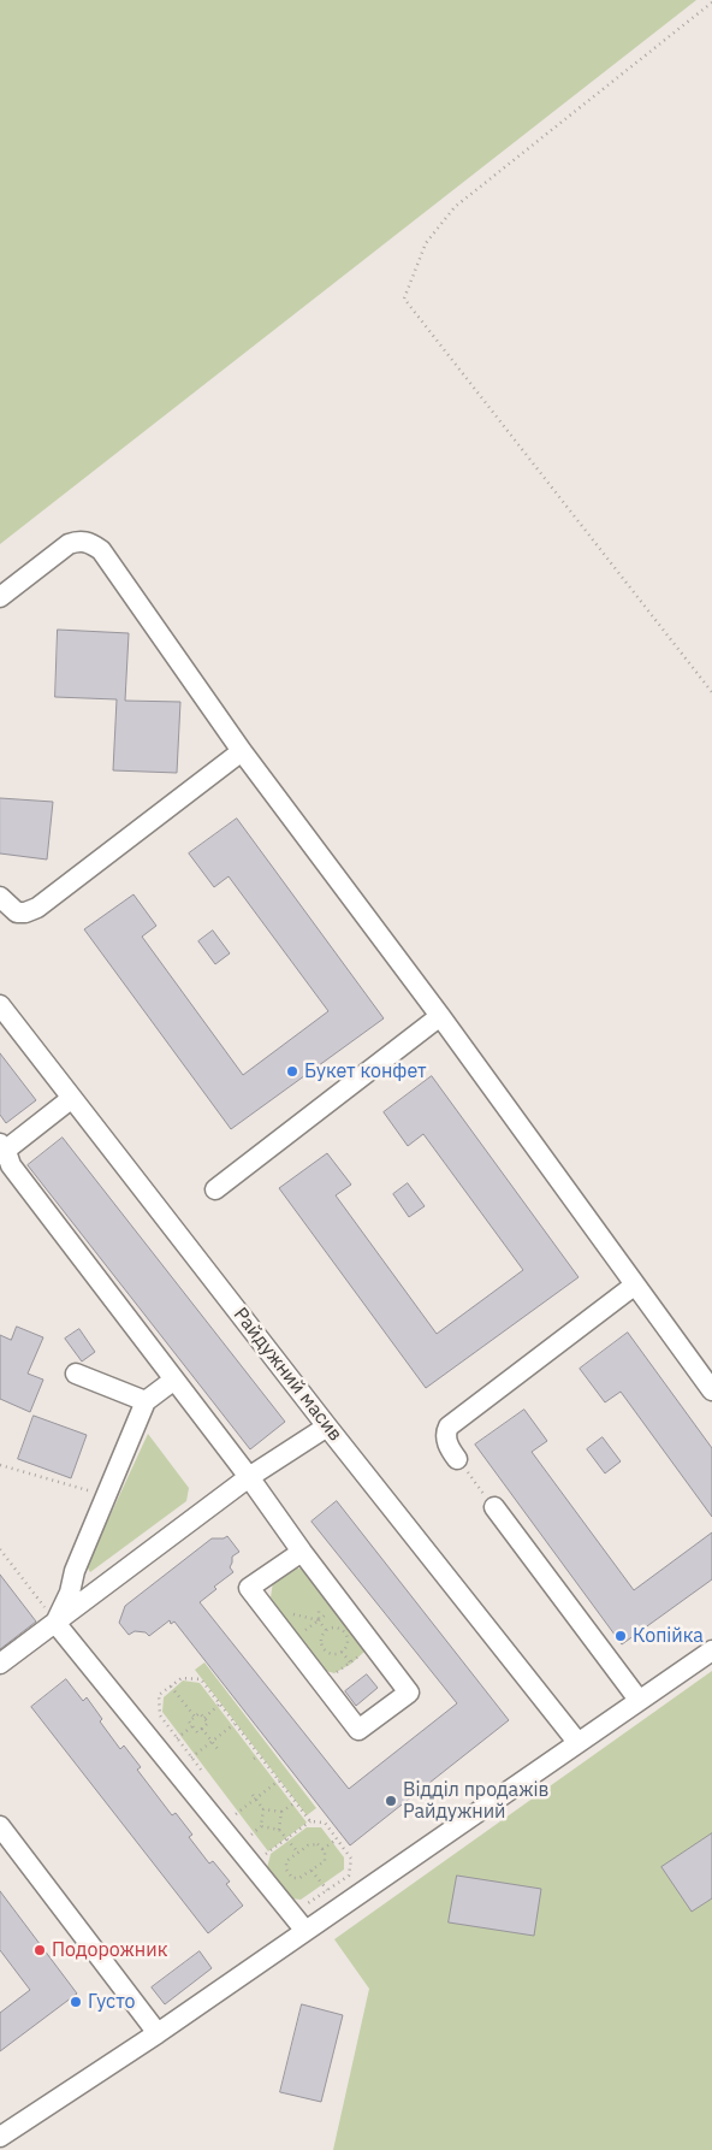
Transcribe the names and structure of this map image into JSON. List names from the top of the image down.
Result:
{
  "streets": {
    "street": ["Райдужний масив"]
  },
  "places": [
    "Букет конфет",
    "Копійка",
    "Відділ продажів Райдужний",
    "Подорожник",
    "Густо"
  ]
}
